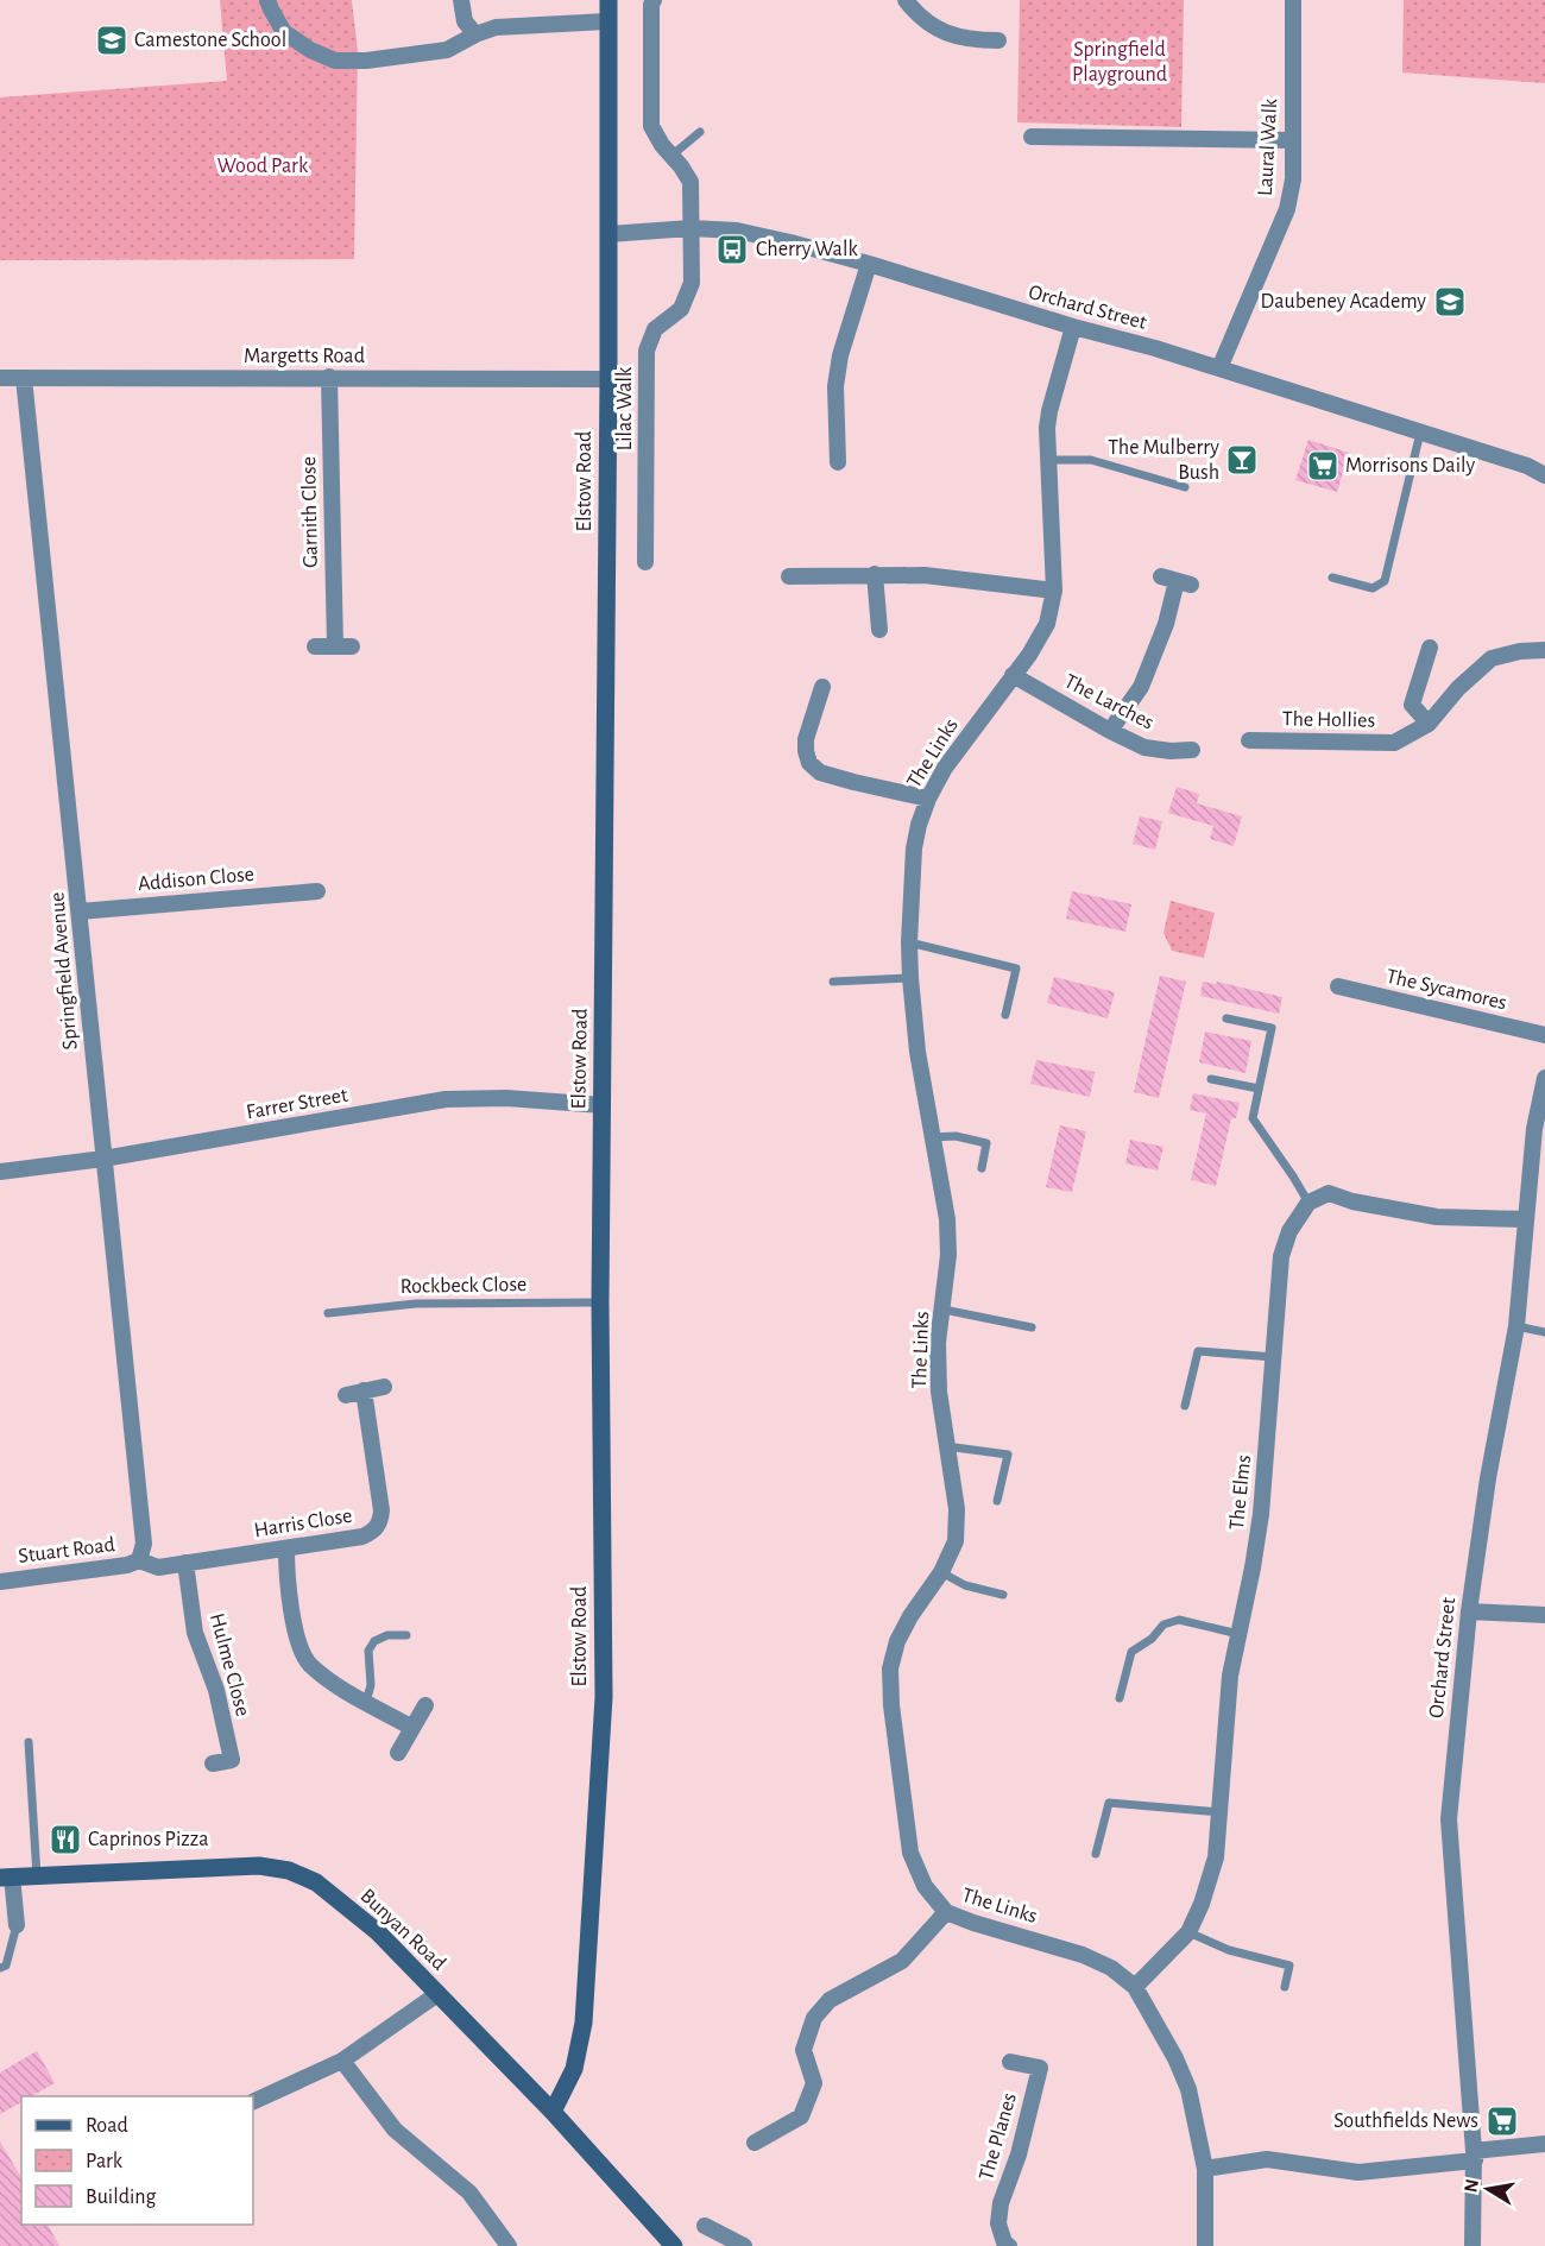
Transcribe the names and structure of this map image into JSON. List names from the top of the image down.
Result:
{
  "streets": {
    "street": [
      "Laural Walk",
      "Orchard Street",
      "Margetts Road",
      "Lilac Walk",
      "Elstow Road",
      "Garnith Close",
      "The Larches",
      "The Hollies",
      "The Links",
      "Addison Close",
      "Springfield Avenue",
      "The Sycamores",
      "Farrer Street",
      "The Elms",
      "Harris Close",
      "Stuart Road",
      "Hulme Close",
      "Bunyan Road",
      "The Planes"
    ],
    "lane": ["Rockbeck Close"]
  },
  "crossings": [
    ["Laural Walk", "Orchard Street"],
    ["Orchard Street", "Lilac Walk"],
    ["Orchard Street", "Elstow Road"],
    ["Orchard Street", "The Links"],
    ["Margetts Road", "Elstow Road"],
    ["Margetts Road", "Garnith Close"],
    ["Margetts Road", "Springfield Avenue"],
    ["Elstow Road", "Farrer Street"],
    ["Elstow Road", "Rockbeck Close"],
    ["Elstow Road", "Bunyan Road"],
    ["The Larches", "The Links"],
    ["The Links", "The Elms"],
    ["Addison Close", "Springfield Avenue"],
    ["Springfield Avenue", "Farrer Street"],
    ["Springfield Avenue", "Harris Close"],
    ["Springfield Avenue", "Stuart Road"],
    ["Harris Close", "Stuart Road"],
    ["Harris Close", "Hulme Close"]
  ],
  "parks": ["Springfield Playground", "Wood Park"],
  "places": {
    "school or university": ["Camestone School", "Daubeney Academy"],
    "bus stop": ["Cherry Walk"],
    "bar": ["The Mulberry Bush"],
    "supermarket": ["Morrisons Daily", "Southfields News"],
    "restaurant": ["Caprinos Pizza"]
  },
  "legend": ["Road", "Park", "Building"],
  "north": "left"
}
